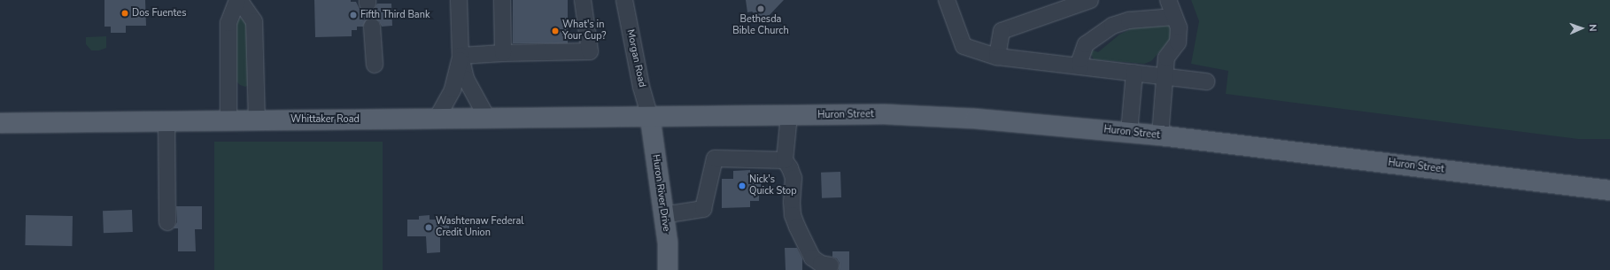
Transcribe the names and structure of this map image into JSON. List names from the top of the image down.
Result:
{
  "streets": {
    "main road": ["Huron Street", "Whittaker Road", "Huron River Drive"],
    "street": ["Morgan Road"]
  },
  "crossings": [
    ["Morgan Road", "Huron Street"],
    ["Morgan Road", "Whittaker Road"],
    ["Morgan Road", "Huron River Drive"],
    ["Huron Street", "Whittaker Road"],
    ["Huron Street", "Huron River Drive"],
    ["Whittaker Road", "Huron River Drive"]
  ],
  "places": [
    "Bethesda Bible Church",
    "Dos Fuentes",
    "Fifth Third Bank",
    "What's in Your Cup?",
    "Nick's Quick Stop",
    "Washtenaw Federal Credit Union"
  ],
  "north": "right"
}
